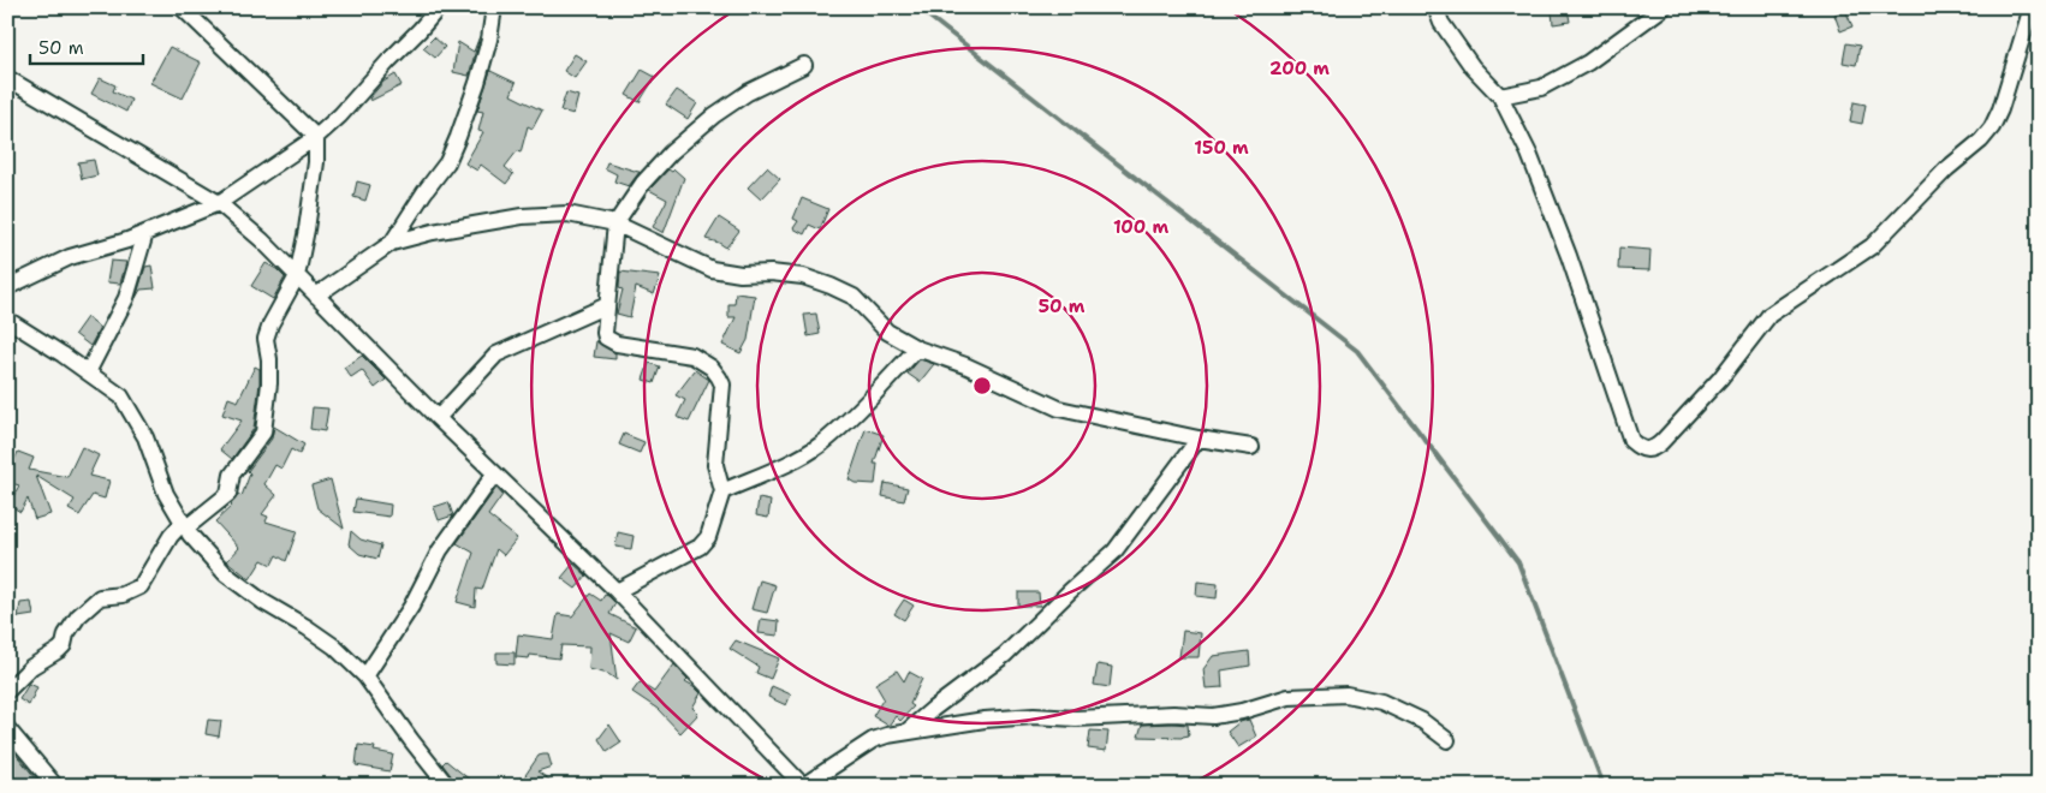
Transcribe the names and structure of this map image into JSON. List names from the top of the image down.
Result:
{
  "scale_bar": "50 m",
  "rings": [
    "200 m",
    "150 m",
    "100 m",
    "50 m"
  ]
}
